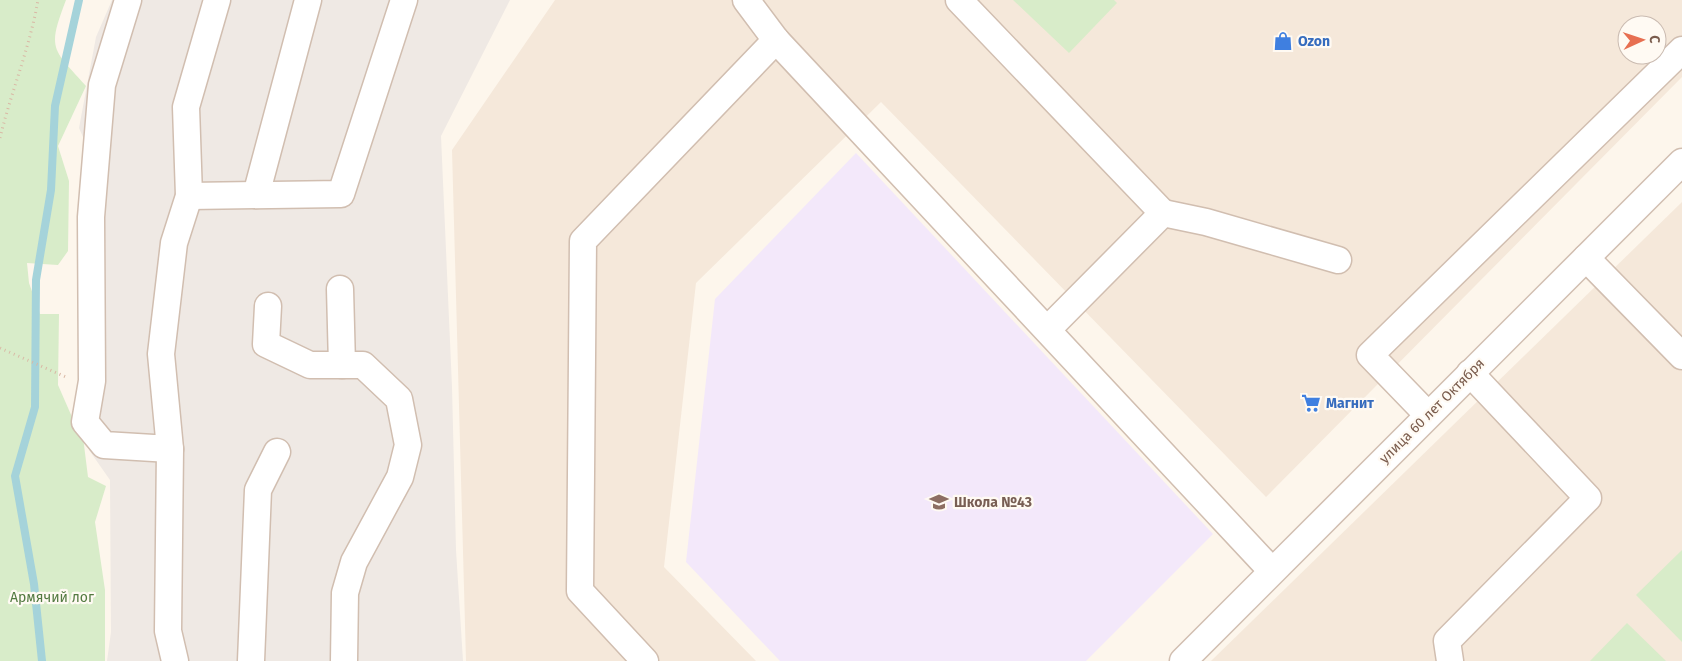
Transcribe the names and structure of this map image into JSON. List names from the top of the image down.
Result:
{
  "streets": {
    "street": ["улица 60 лет Октября"]
  },
  "parks": ["Армячий лог"],
  "places": {
    "shop": ["Ozon"],
    "supermarket": ["Магнит"],
    "school or university": ["Школа №43"]
  },
  "north": "right"
}
